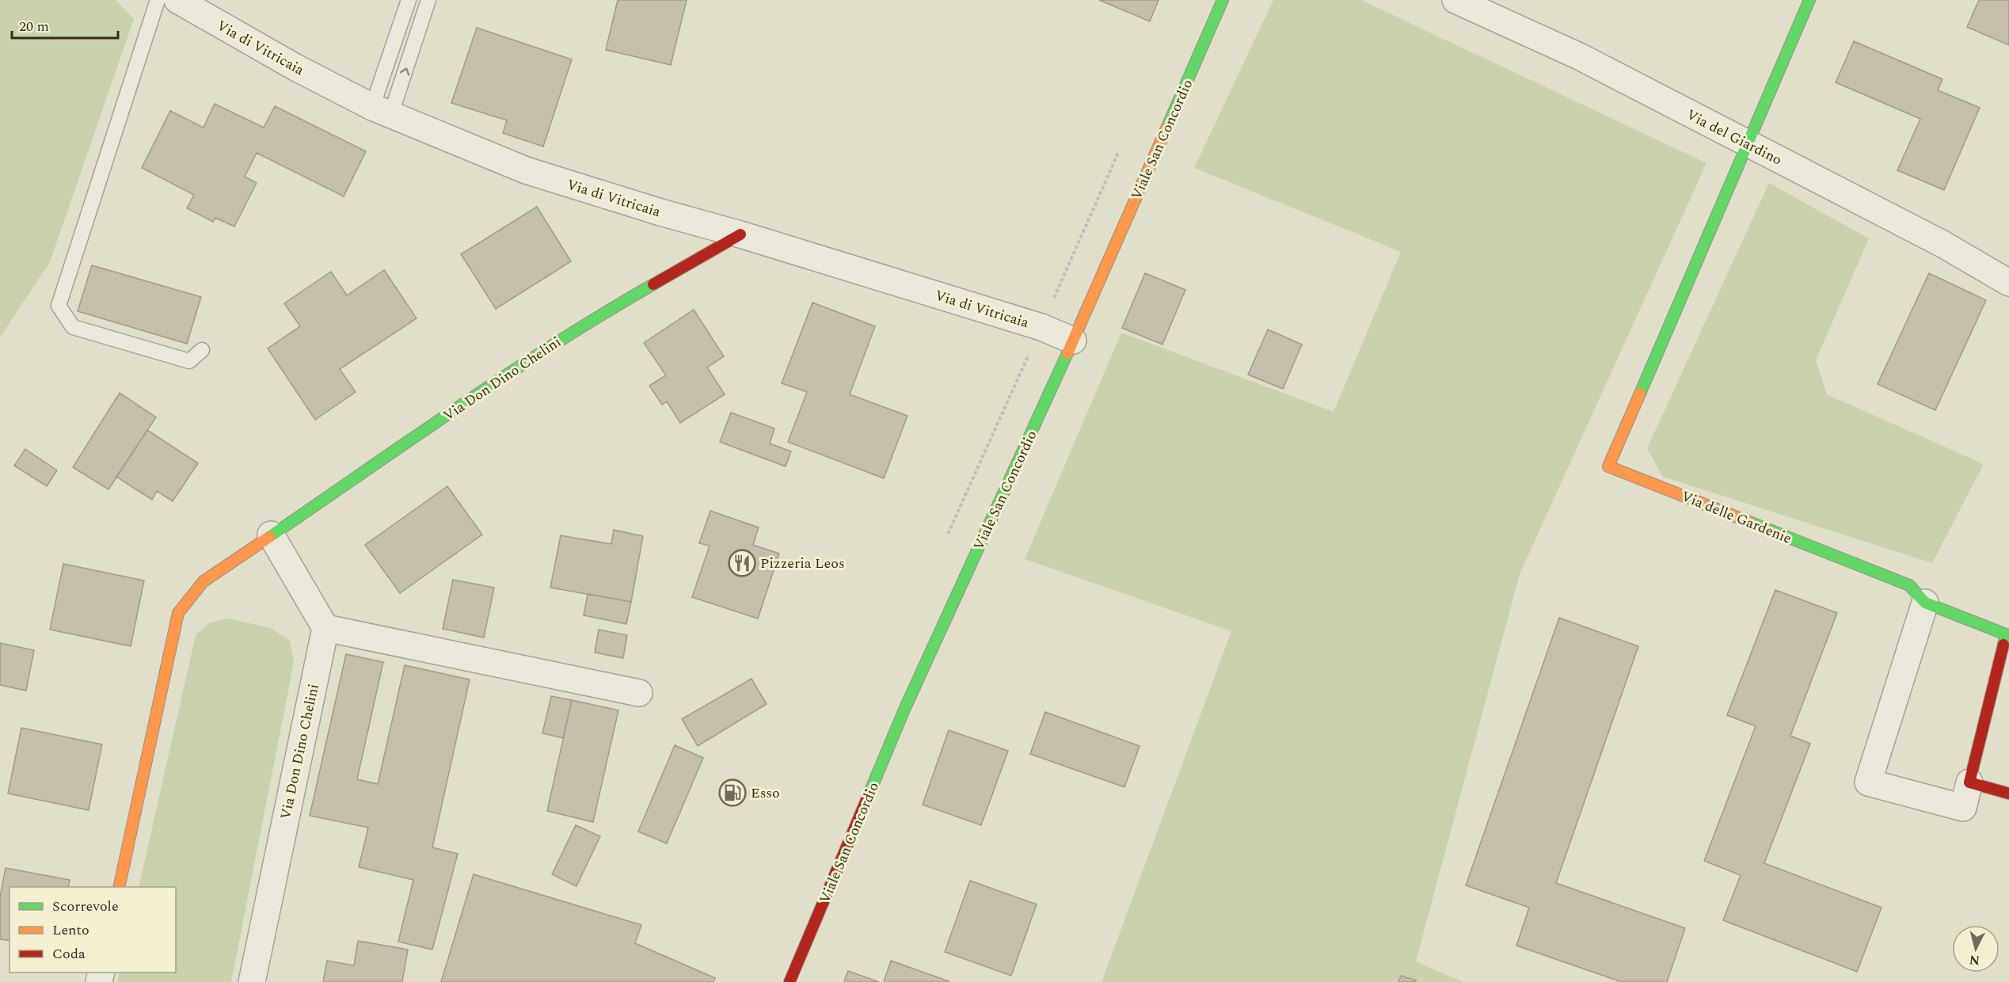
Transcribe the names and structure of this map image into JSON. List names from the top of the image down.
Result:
{
  "streets": {
    "street": [
      "Via di Vitricaia",
      "Via del Giardino",
      "Viale San Concordio",
      "Via Don Dino Chelini",
      "Via delle Gardenie"
    ]
  },
  "crossings": [
    ["Via di Vitricaia", "Viale San Concordio"],
    ["Via di Vitricaia", "Via Don Dino Chelini"],
    ["Via del Giardino", "Via delle Gardenie"]
  ],
  "places": {
    "restaurant": ["Pizzeria Leos"],
    "fuel station": ["Esso"]
  },
  "legend": ["Scorrevole", "Lento", "Coda"],
  "scale_bar": "20 m",
  "north": "bottom"
}
